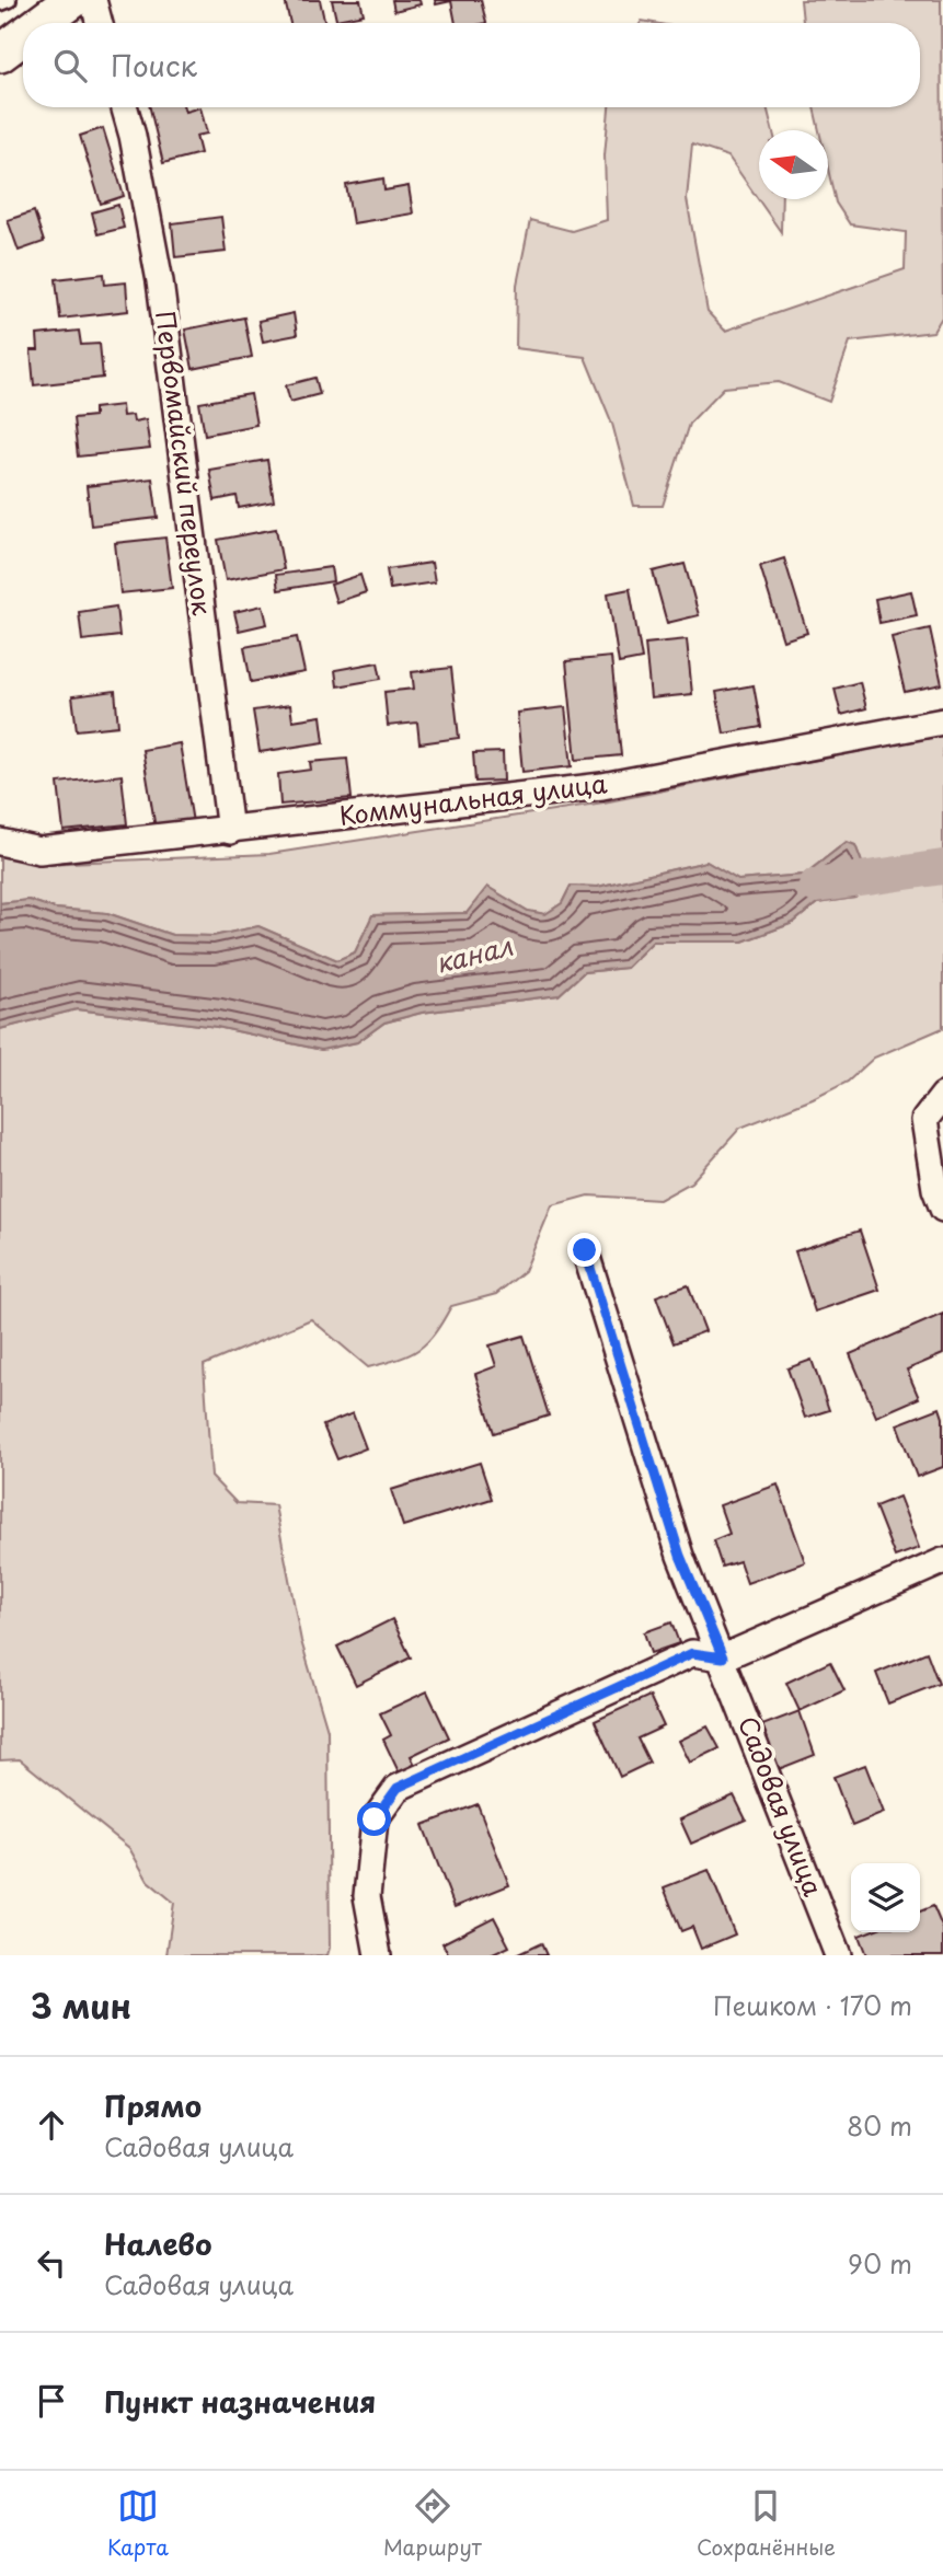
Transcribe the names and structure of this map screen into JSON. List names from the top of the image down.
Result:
{
  "streets": {
    "street": ["Первомайский переулок", "Коммунальная улица", "Садовая улица"]
  },
  "crossings": [
    ["Первомайский переулок", "Коммунальная улица"]
  ],
  "water": ["канал"],
  "north": "left",
  "page": {
    "search": "Поиск",
    "heading": ["3 мин", "Пешком · 170 m"],
    "list": [
      ["Прямо", "Садовая улица", "80 m"],
      ["Налево", "Садовая улица", "90 m"],
      "Пункт назначения"
    ],
    "nav": ["Карта", "Маршрут", "Сохранённые"]
  }
}
